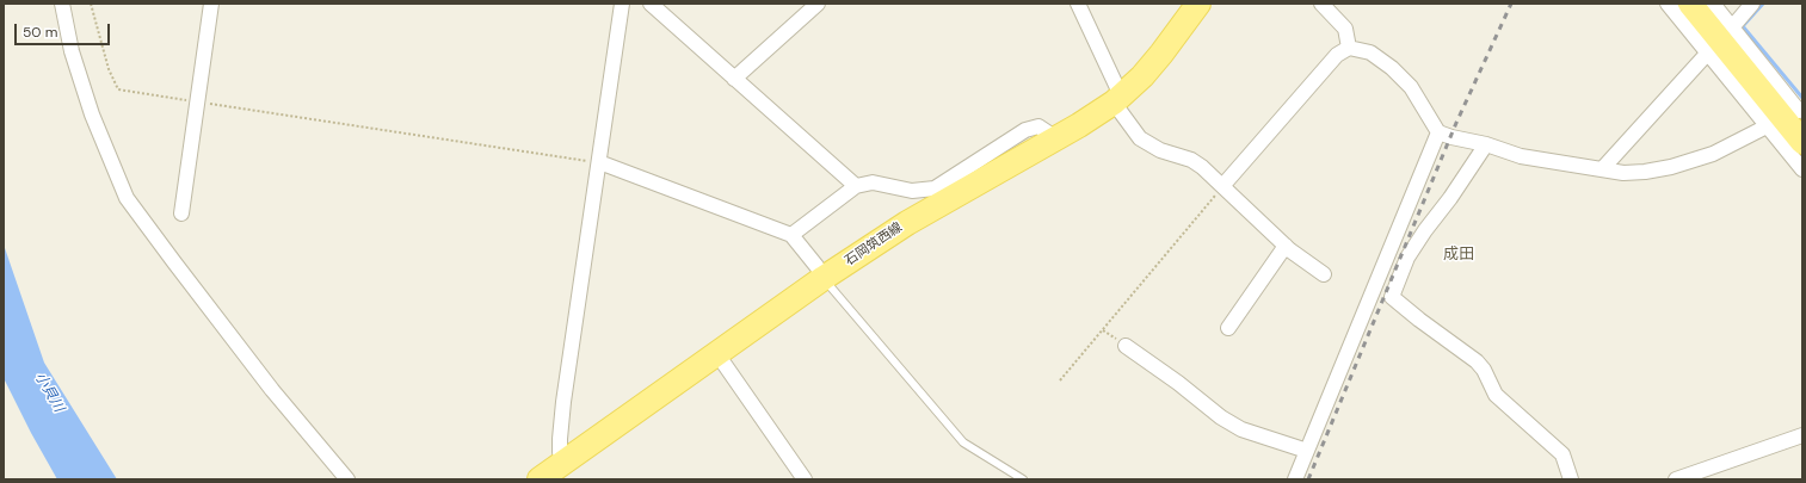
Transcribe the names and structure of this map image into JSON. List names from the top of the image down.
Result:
{
  "streets": {
    "main road": ["石岡筑西線"]
  },
  "districts": ["成田"],
  "water": ["小貝川"],
  "scale_bar": "50 m"
}
